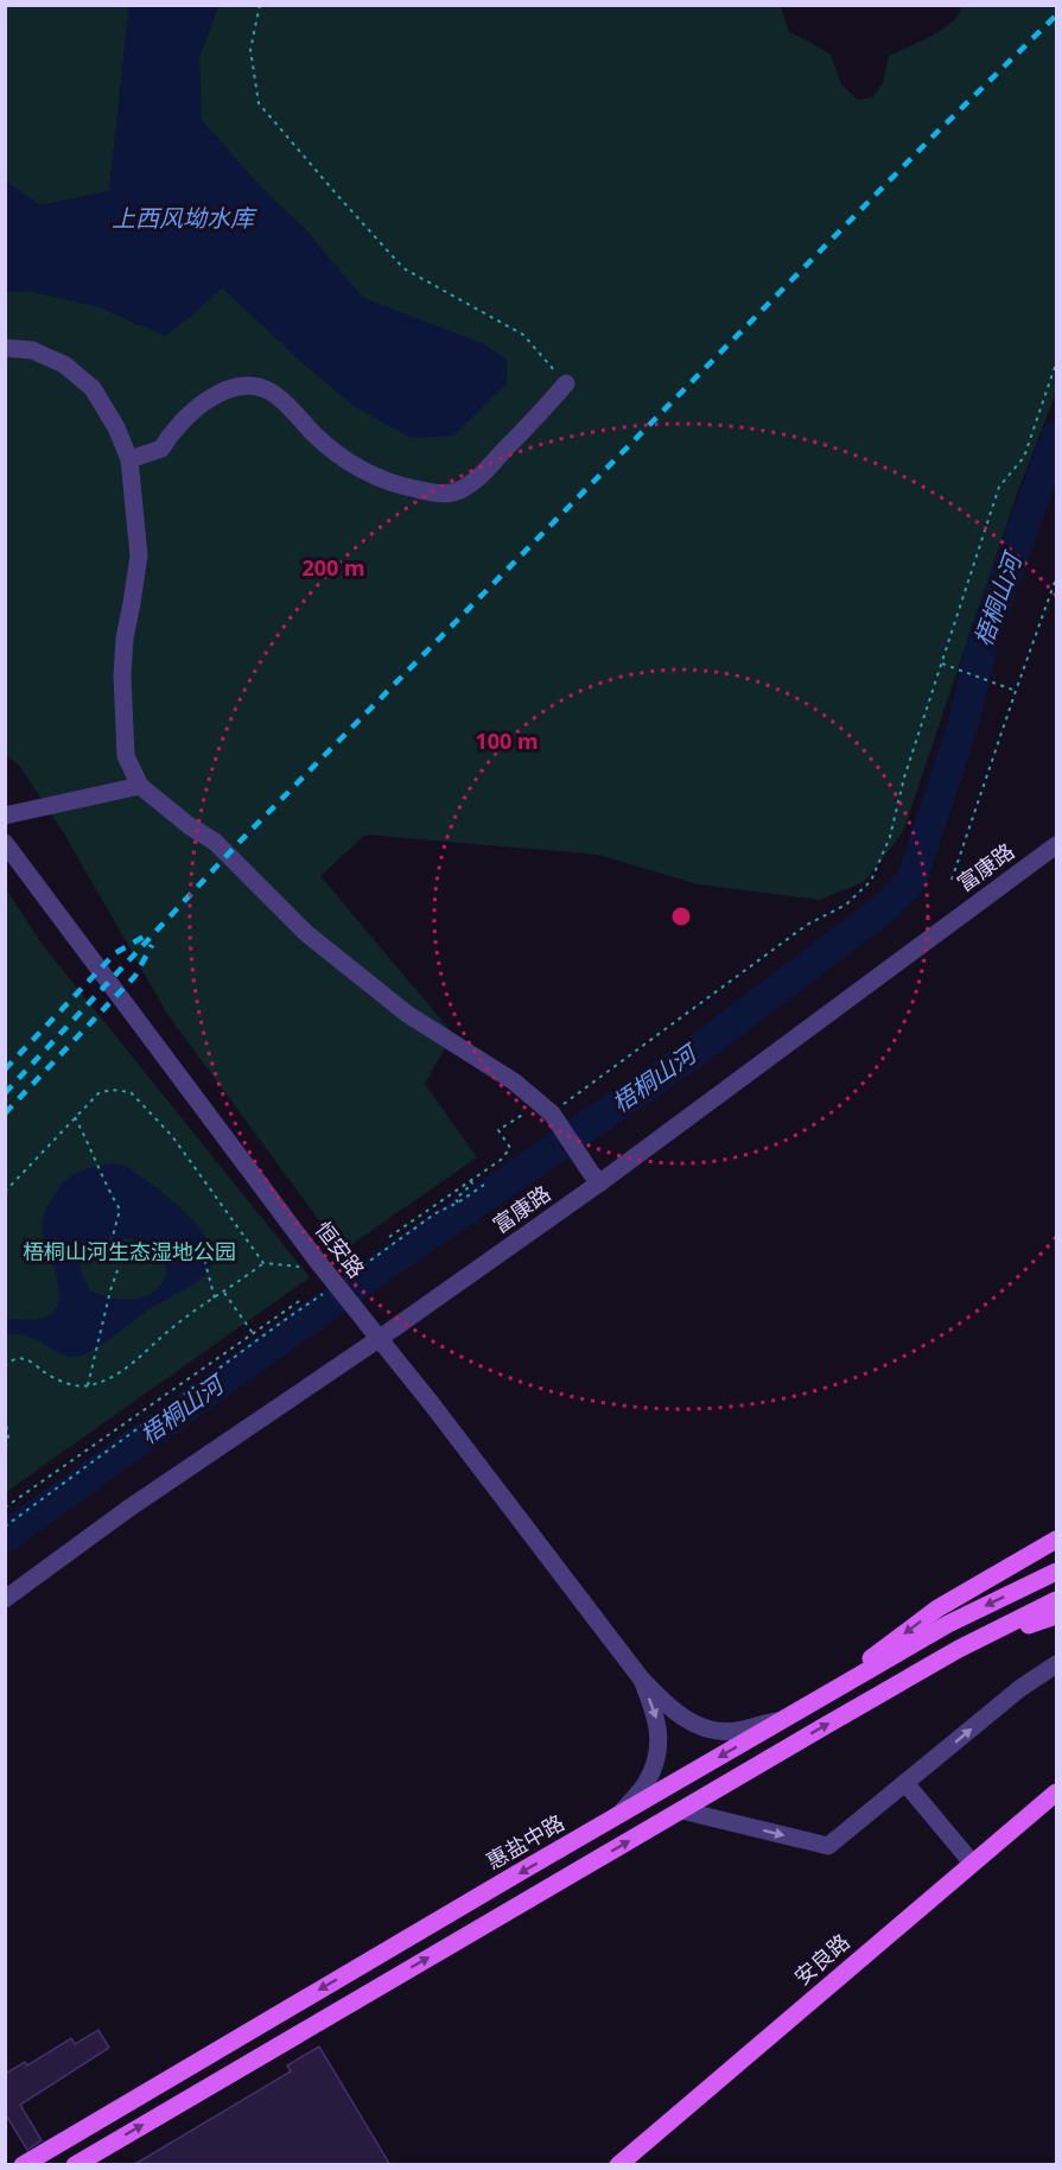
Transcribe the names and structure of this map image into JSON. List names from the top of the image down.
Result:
{
  "streets": {
    "main road": ["惠盐中路", "安良路"],
    "street": ["富康路", "恒安路"]
  },
  "crossings": [
    ["富康路", "恒安路"]
  ],
  "water": ["上西风坳水库", "梧桐山河"],
  "parks": ["梧桐山河生态湿地公园"],
  "rings": ["200 m", "100 m"]
}
